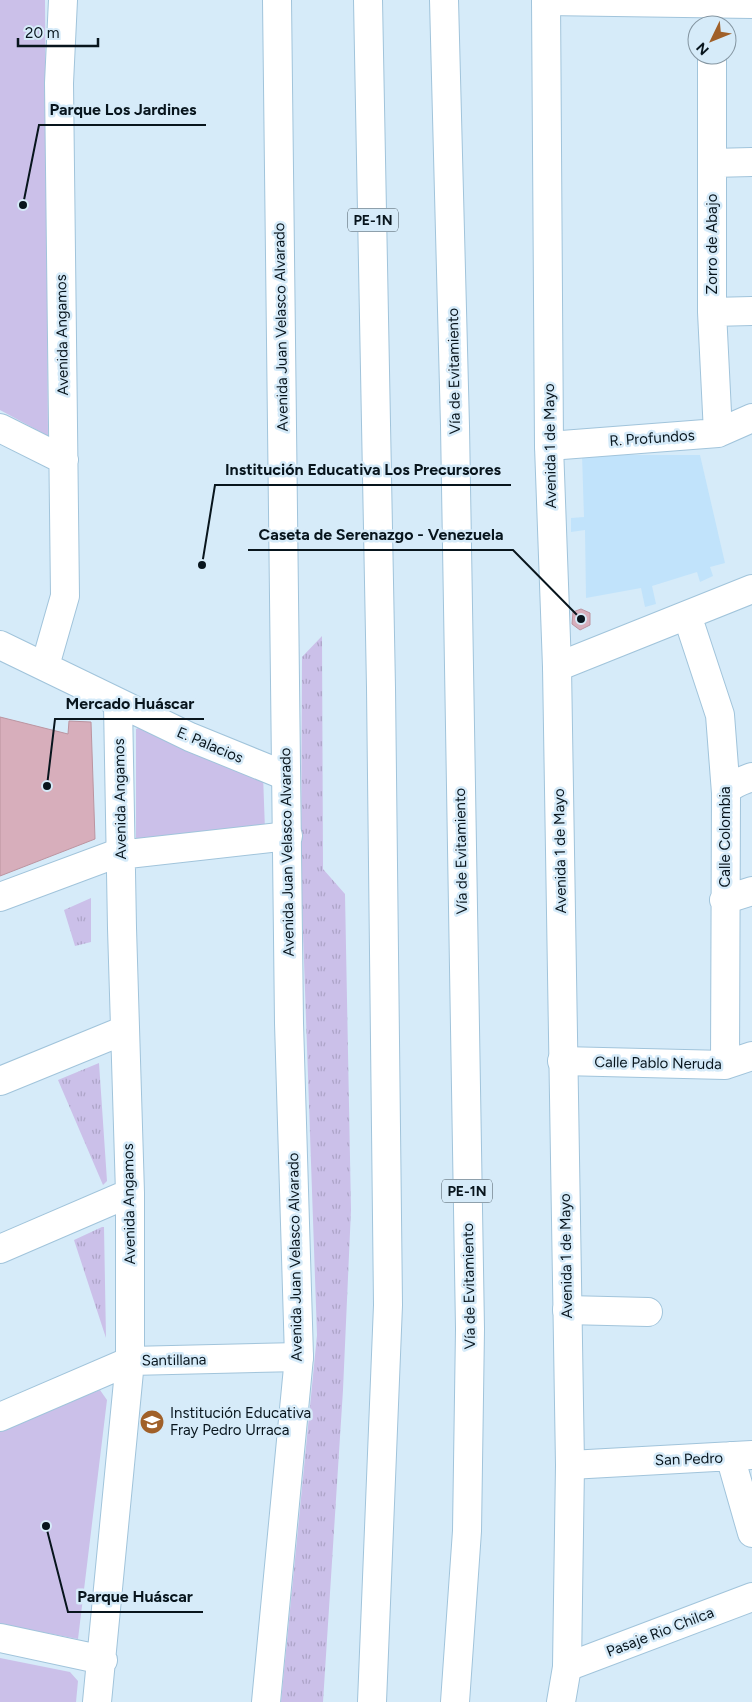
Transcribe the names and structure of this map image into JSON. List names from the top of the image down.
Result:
{
  "streets": {
    "main road": [
      "PE-1N",
      "Zorro de Abajo",
      "Avenida Juan Velasco Alvarado",
      "Avenida Angamos",
      "Vía de Evitamiento",
      "R. Profundos",
      "Avenida 1 de Mayo",
      "E. Palacios",
      "Calle Colombia",
      "Calle Pablo Neruda",
      "Santillana",
      "San Pedro",
      "Pasaje Rio Chilca"
    ]
  },
  "crossings": [
    ["Zorro de Abajo", "R. Profundos"],
    ["Avenida Juan Velasco Alvarado", "E. Palacios"],
    ["Avenida Juan Velasco Alvarado", "Santillana"],
    ["Avenida Angamos", "E. Palacios"],
    ["Avenida Angamos", "Santillana"],
    ["R. Profundos", "Avenida 1 de Mayo"],
    ["Avenida 1 de Mayo", "Calle Pablo Neruda"],
    ["Avenida 1 de Mayo", "San Pedro"],
    ["Avenida 1 de Mayo", "Pasaje Rio Chilca"],
    ["Calle Colombia", "Calle Pablo Neruda"]
  ],
  "places": {
    "other": [
      "Parque Los Jardines",
      "Institución Educativa Los Precursores",
      "Caseta de Serenazgo - Venezuela",
      "Mercado Huáscar",
      "Parque Huáscar"
    ],
    "school or university": ["Institución Educativa Fray Pedro Urraca"]
  },
  "scale_bar": "20 m",
  "north": "bottom left"
}
